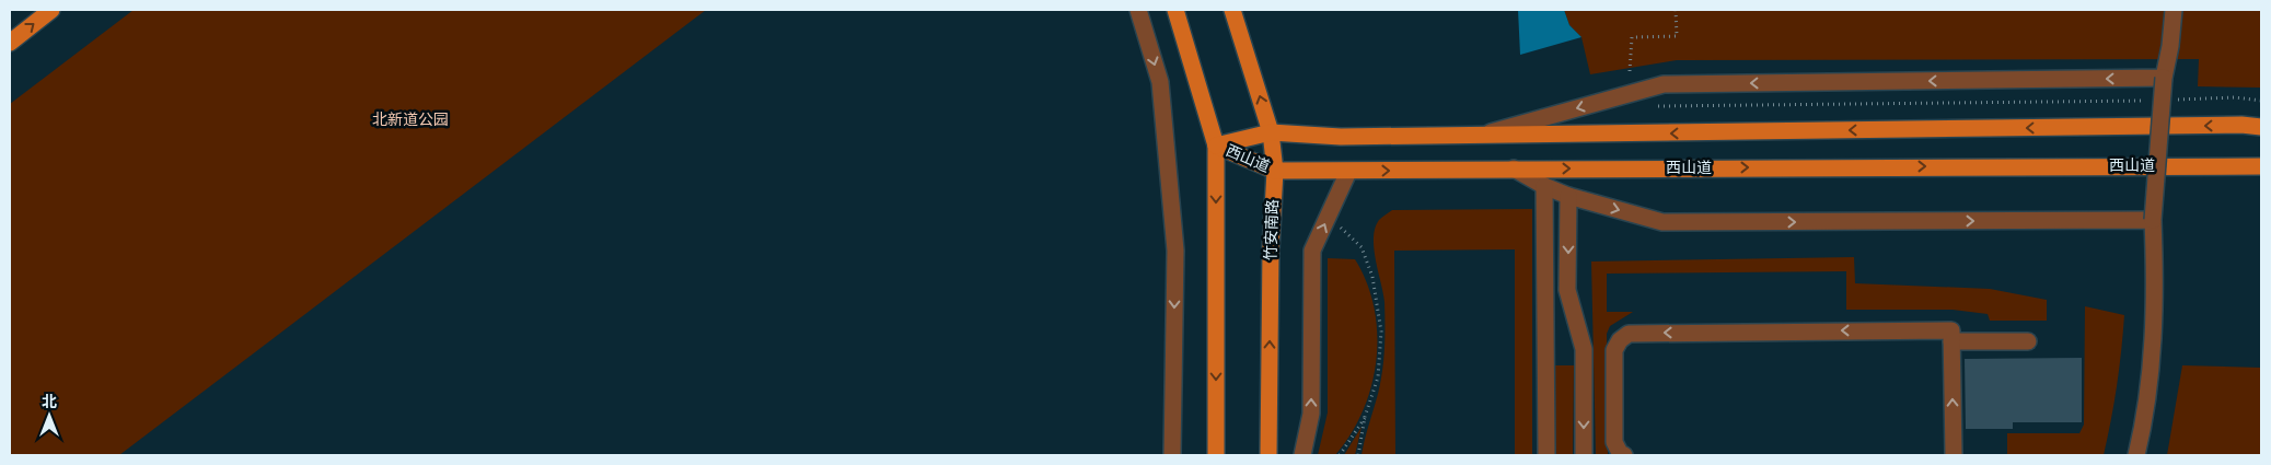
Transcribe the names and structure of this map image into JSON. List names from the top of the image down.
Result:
{
  "streets": {
    "main road": ["西山道", "竹安南路"]
  },
  "crossings": [
    ["西山道", "竹安南路"]
  ],
  "parks": ["北新道公园"],
  "north": "top"
}
